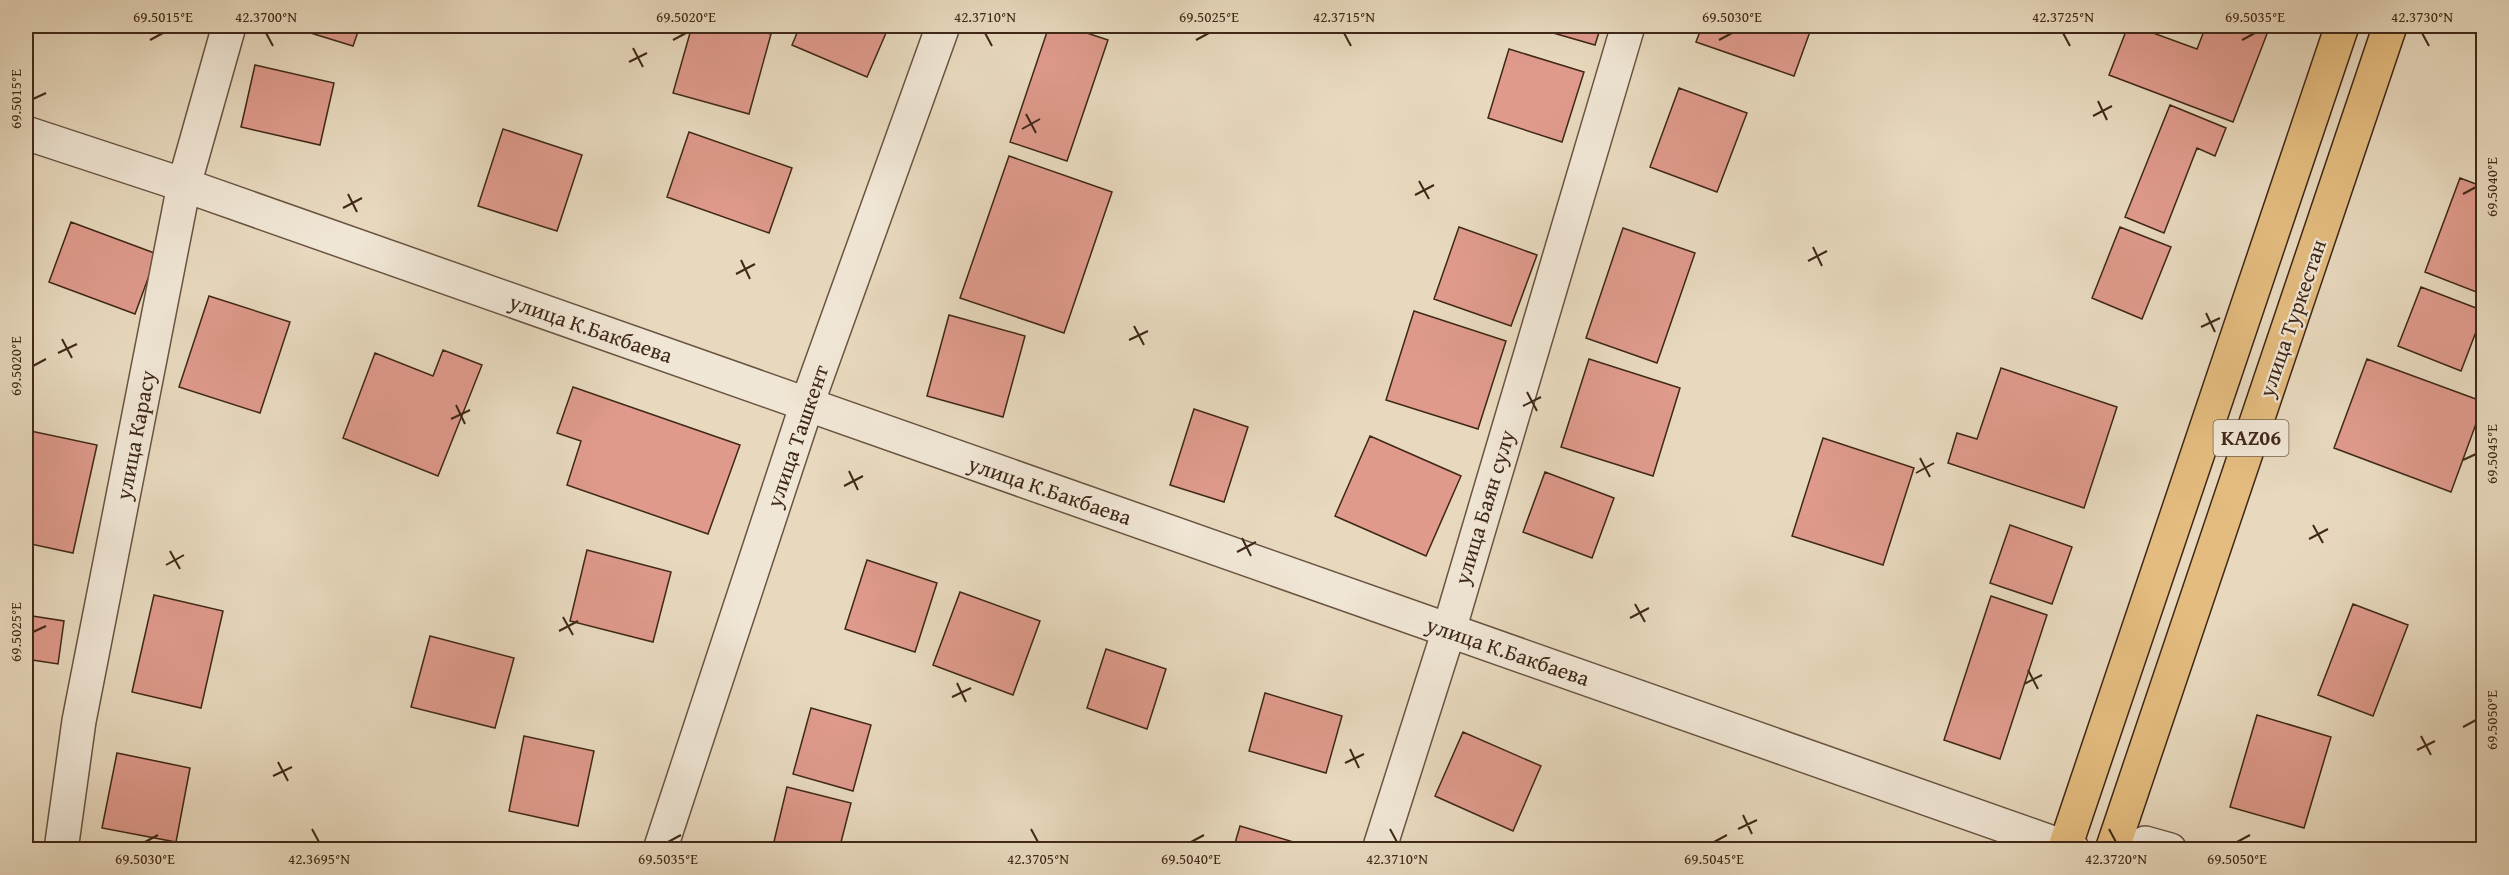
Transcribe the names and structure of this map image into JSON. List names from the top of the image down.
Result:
{
  "streets": {
    "highway": ["улица Туркестан", "KАZ06"],
    "street": [
      "улица К.Бакбаева",
      "улица Карасу",
      "улица Ташкент",
      "улица Баян сулу"
    ]
  },
  "crossings": [
    ["улица Туркестан", "улица К.Бакбаева"],
    ["улица К.Бакбаева", "улица Карасу"],
    ["улица К.Бакбаева", "улица Ташкент"],
    ["улица К.Бакбаева", "улица Баян сулу"]
  ],
  "coordinates": [
    "69.5015°E",
    "42.3700°N",
    "69.5020°E",
    "42.3710°N",
    "69.5025°E",
    "42.3715°N",
    "69.5030°E",
    "42.3725°N",
    "69.5035°E",
    "42.3730°N",
    "69.5040°E",
    "69.5045°E",
    "69.5050°E",
    "42.3695°N",
    "42.3705°N",
    "42.3720°N"
  ]
}
